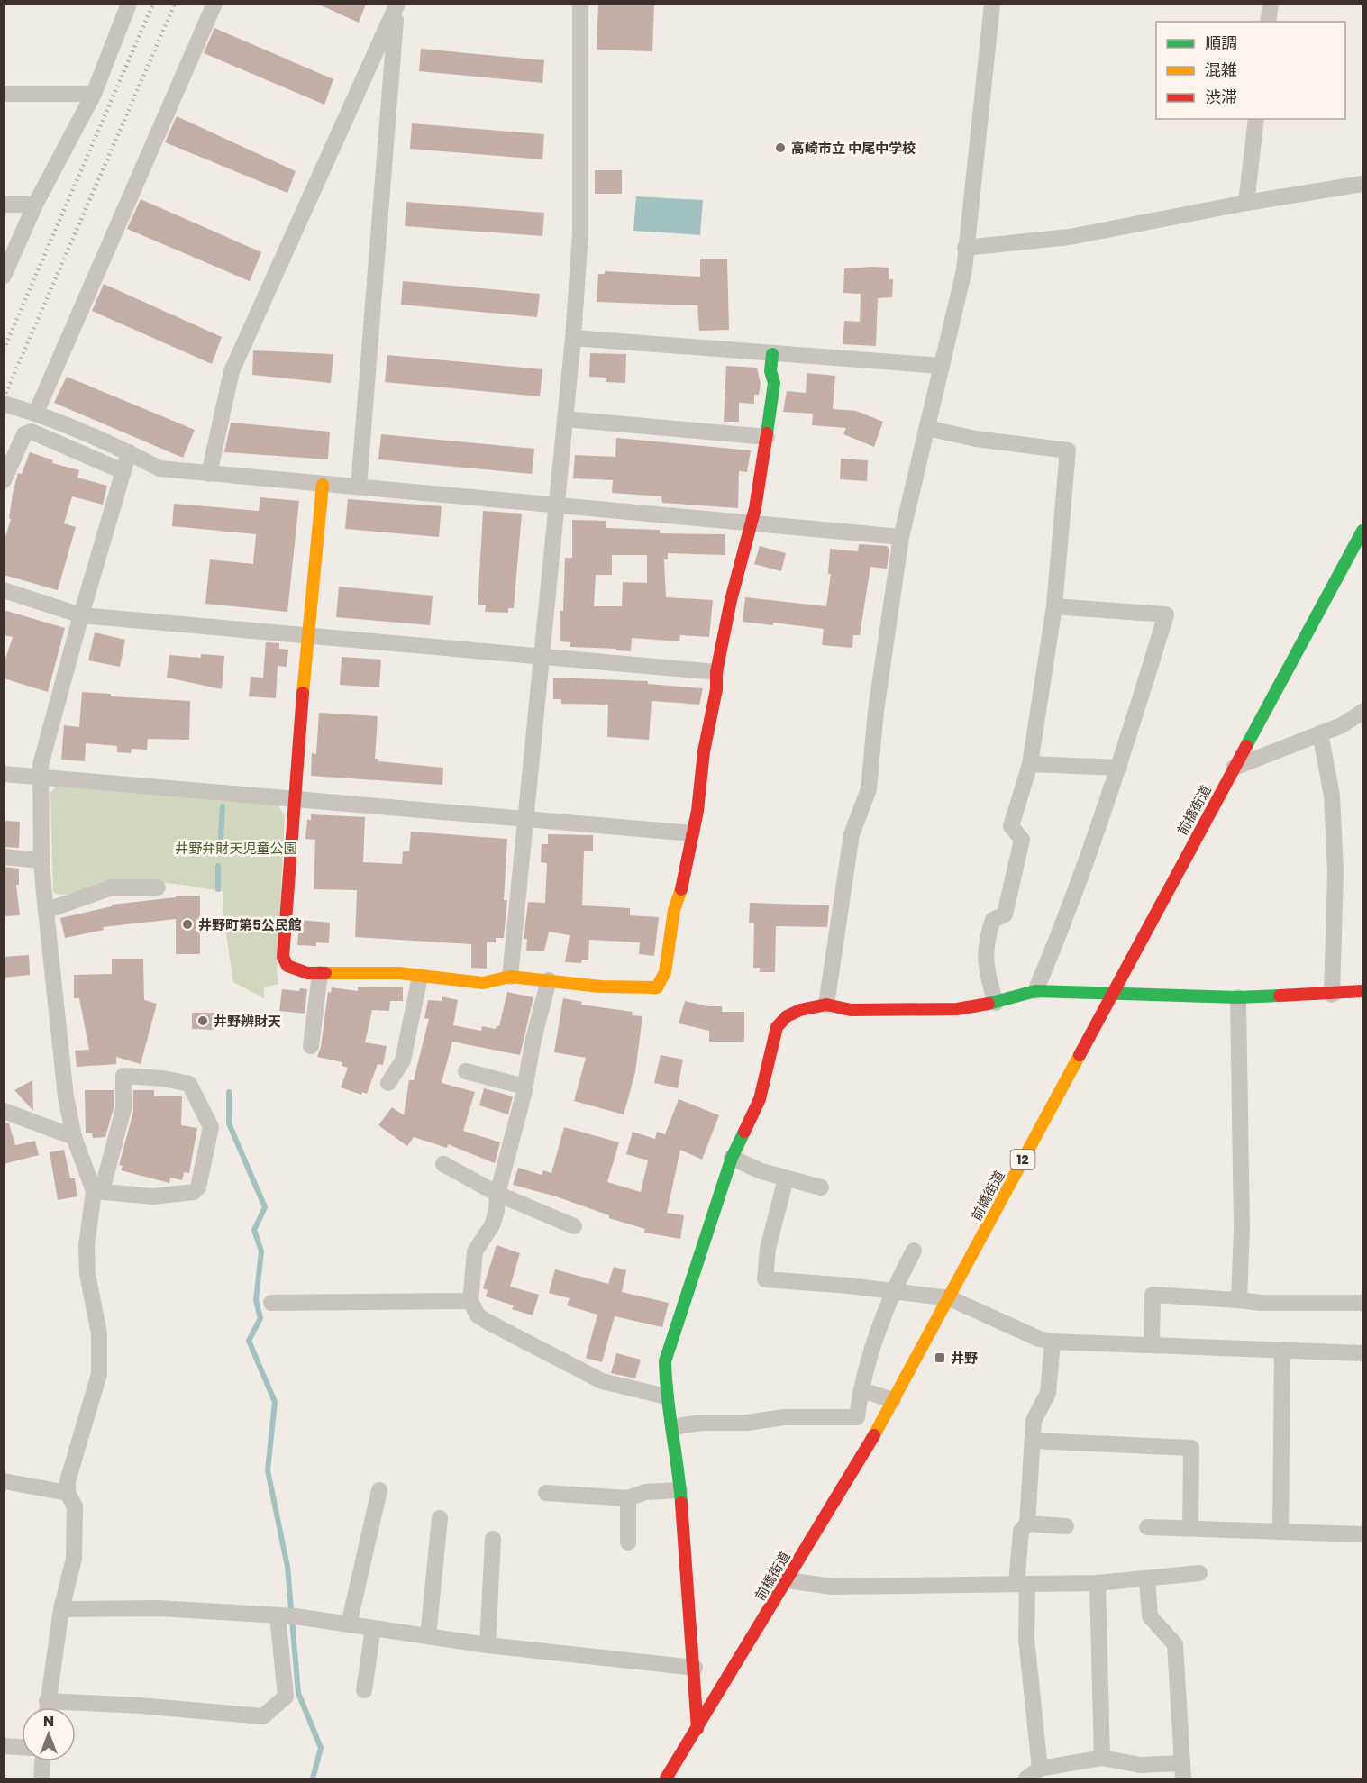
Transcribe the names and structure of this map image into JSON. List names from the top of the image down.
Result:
{
  "streets": {
    "street": ["前橋街道", "12"]
  },
  "parks": ["井野弁財天児童公園"],
  "places": {
    "other": ["高崎市立 中尾中学校", "井野町第5公民館", "井野辨財天"],
    "transit": ["井野"]
  },
  "legend": ["順調", "混雑", "渋滞"],
  "north": "top"
}
